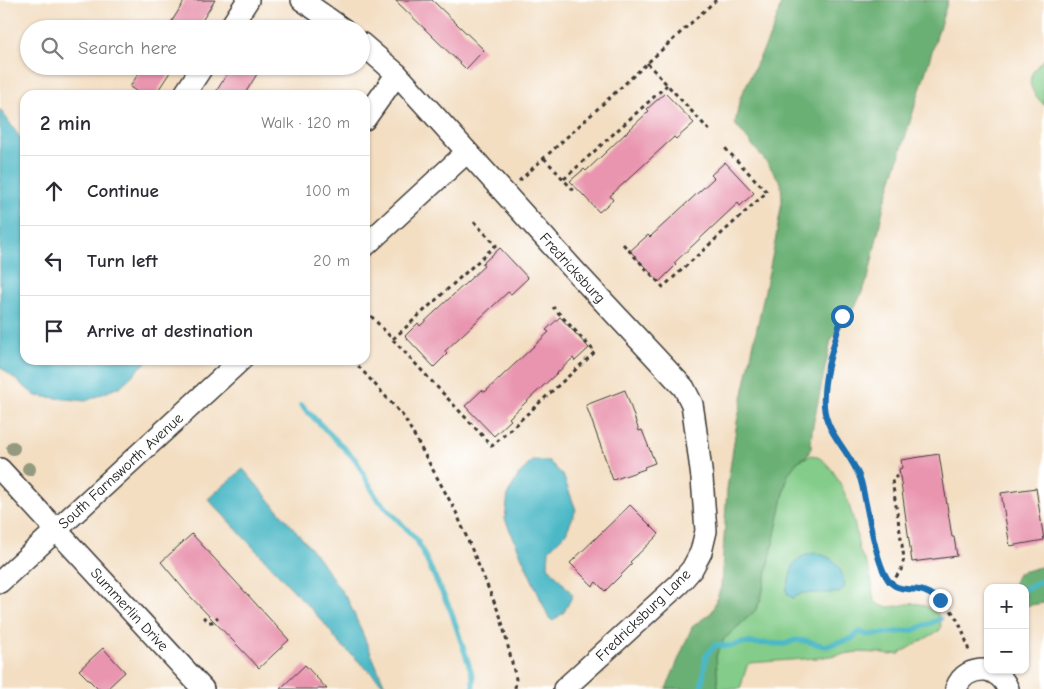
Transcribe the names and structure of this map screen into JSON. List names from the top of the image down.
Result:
{
  "streets": {
    "street": [
      "Fredricksburg",
      "South Farnsworth Avenue",
      "Summerlin Drive",
      "Fredricksburg Lane"
    ]
  },
  "crossings": [
    ["Fredricksburg", "Fredricksburg Lane"],
    ["South Farnsworth Avenue", "Summerlin Drive"]
  ],
  "page": {
    "search": "Search here",
    "heading": ["2 min", "Walk · 120 m"],
    "list": [
      ["Continue", "100 m"],
      ["Turn left", "20 m"],
      "Arrive at destination"
    ],
    "map_buttons": ["+", "−"]
  }
}
